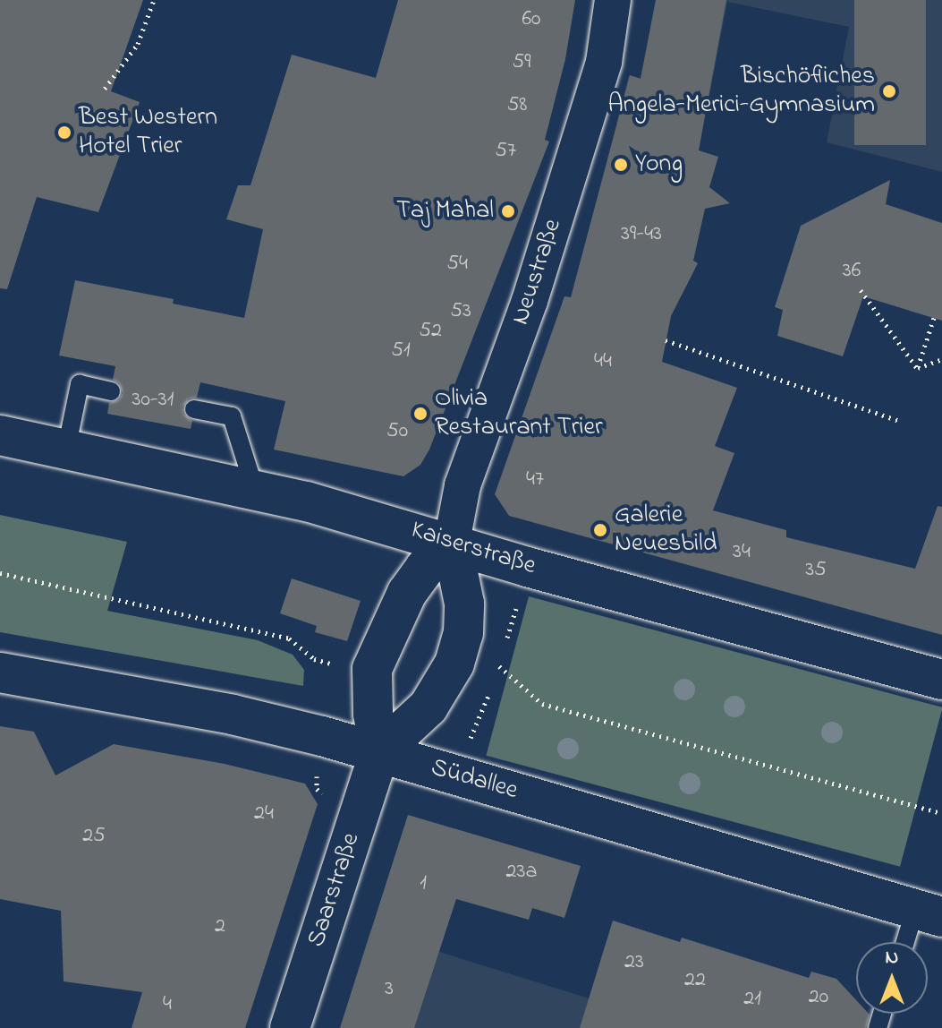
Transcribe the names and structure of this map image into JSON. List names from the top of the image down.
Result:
{
  "streets": {
    "main road": ["Kaiserstraße", "Südallee", "Saarstraße"],
    "street": ["Neustraße"]
  },
  "crossings": [
    ["Neustraße", "Kaiserstraße"],
    ["Südallee", "Saarstraße"]
  ],
  "places": [
    "Bischöfliches Angela-Merici-Gymnasium",
    "Best Western Hotel Trier",
    "Yong",
    "Taj Mahal",
    "Olivia Restaurant Trier",
    "Galerie Neuesbild"
  ],
  "house_numbers": [
    "60",
    "59",
    "58",
    "57",
    "39-43",
    "54",
    "36",
    "53",
    "52",
    "51",
    "44",
    "30-31",
    "50",
    "47",
    "34",
    "35",
    "24",
    "25",
    "23a",
    "1",
    "2",
    "23",
    "22",
    "3",
    "20",
    "21",
    "4"
  ],
  "north": "top"
}
